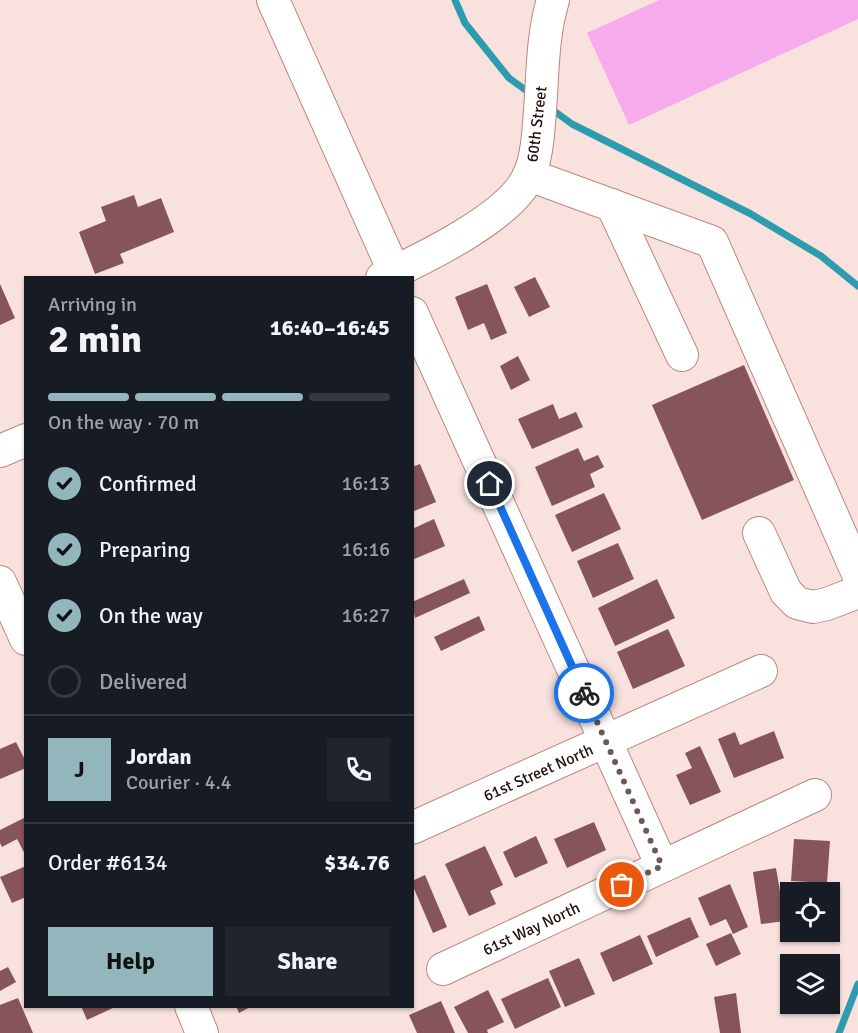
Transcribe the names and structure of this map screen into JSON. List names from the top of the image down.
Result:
{
  "streets": {
    "street": ["60th Street", "61st Street North", "61st Way North"]
  },
  "page": {
    "heading": ["2 min", "Arriving in", "16:40–16:45"],
    "panel": [
      "Jordan",
      "Courier · 4.4",
      "Order #6134",
      "$34.76"
    ],
    "bar": "On the way · 70 m",
    "list": [
      ["Confirmed", "16:13"],
      ["Preparing", "16:16"],
      ["On the way", "16:27"],
      "Delivered"
    ],
    "round": "J",
    "buttons": ["Help", "Share"]
  }
}
